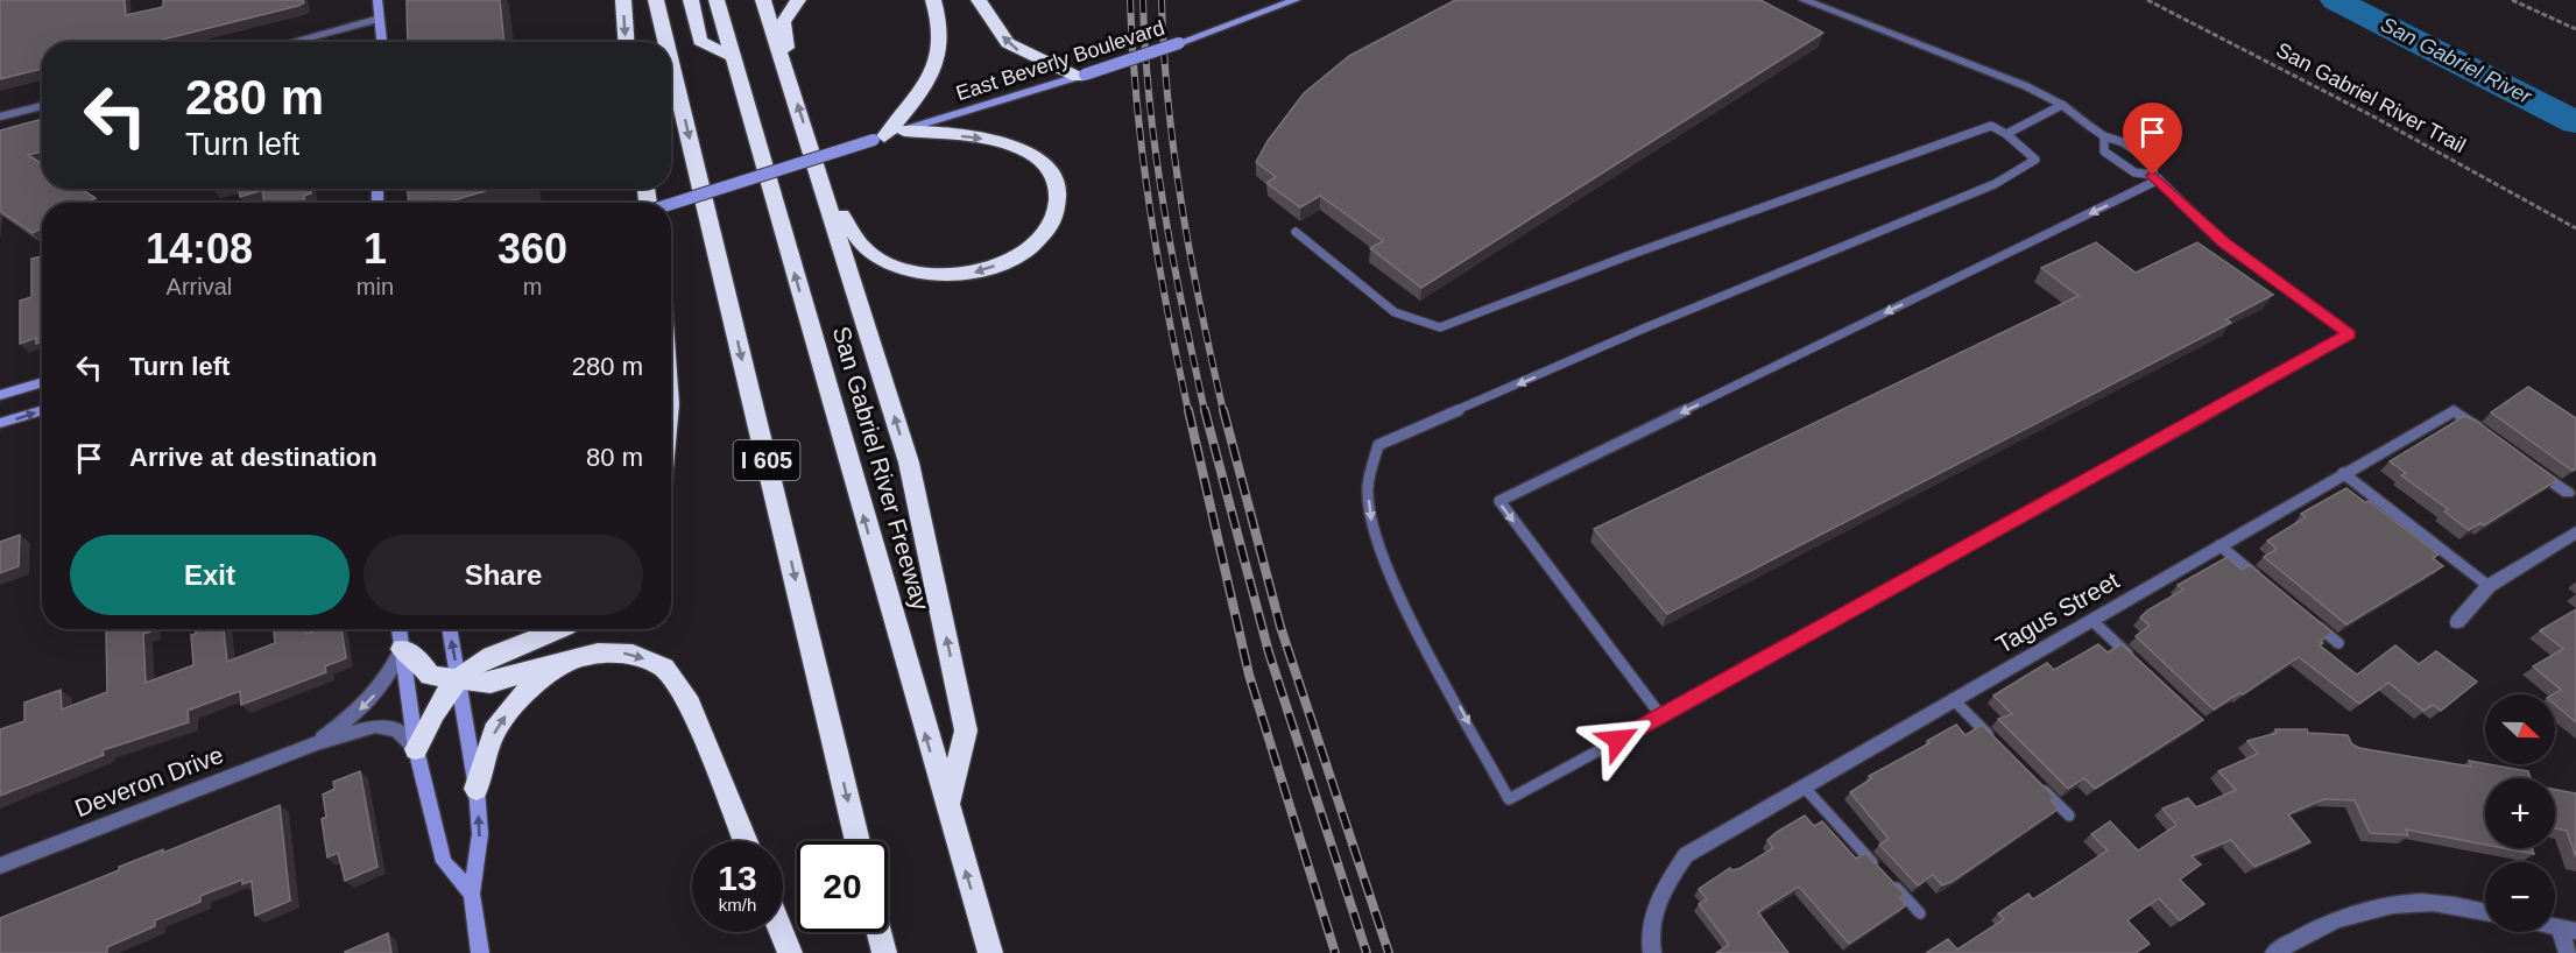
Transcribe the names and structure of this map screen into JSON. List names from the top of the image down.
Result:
{
  "streets": {
    "highway": ["I 605", "San Gabriel River Freeway"],
    "main road": ["East Beverly Boulevard"],
    "street": ["Tagus Street", "Deveron Drive"],
    "path": ["San Gabriel River Trail"]
  },
  "water": ["San Gabriel River"],
  "north": "right",
  "page": {
    "turn": ["280 m", "Turn left"],
    "eta": [
      "14:08",
      "Arrival",
      "1",
      "min",
      "360",
      "m"
    ],
    "list": [
      {
        "name": "Turn left",
        "value": "280 m"
      },
      {
        "name": "Arrive at destination",
        "value": "80 m"
      }
    ],
    "buttons": ["Exit", "Share"],
    "map_buttons": ["+", "−"],
    "speed": "13 km/h",
    "limit": "20"
  }
}
